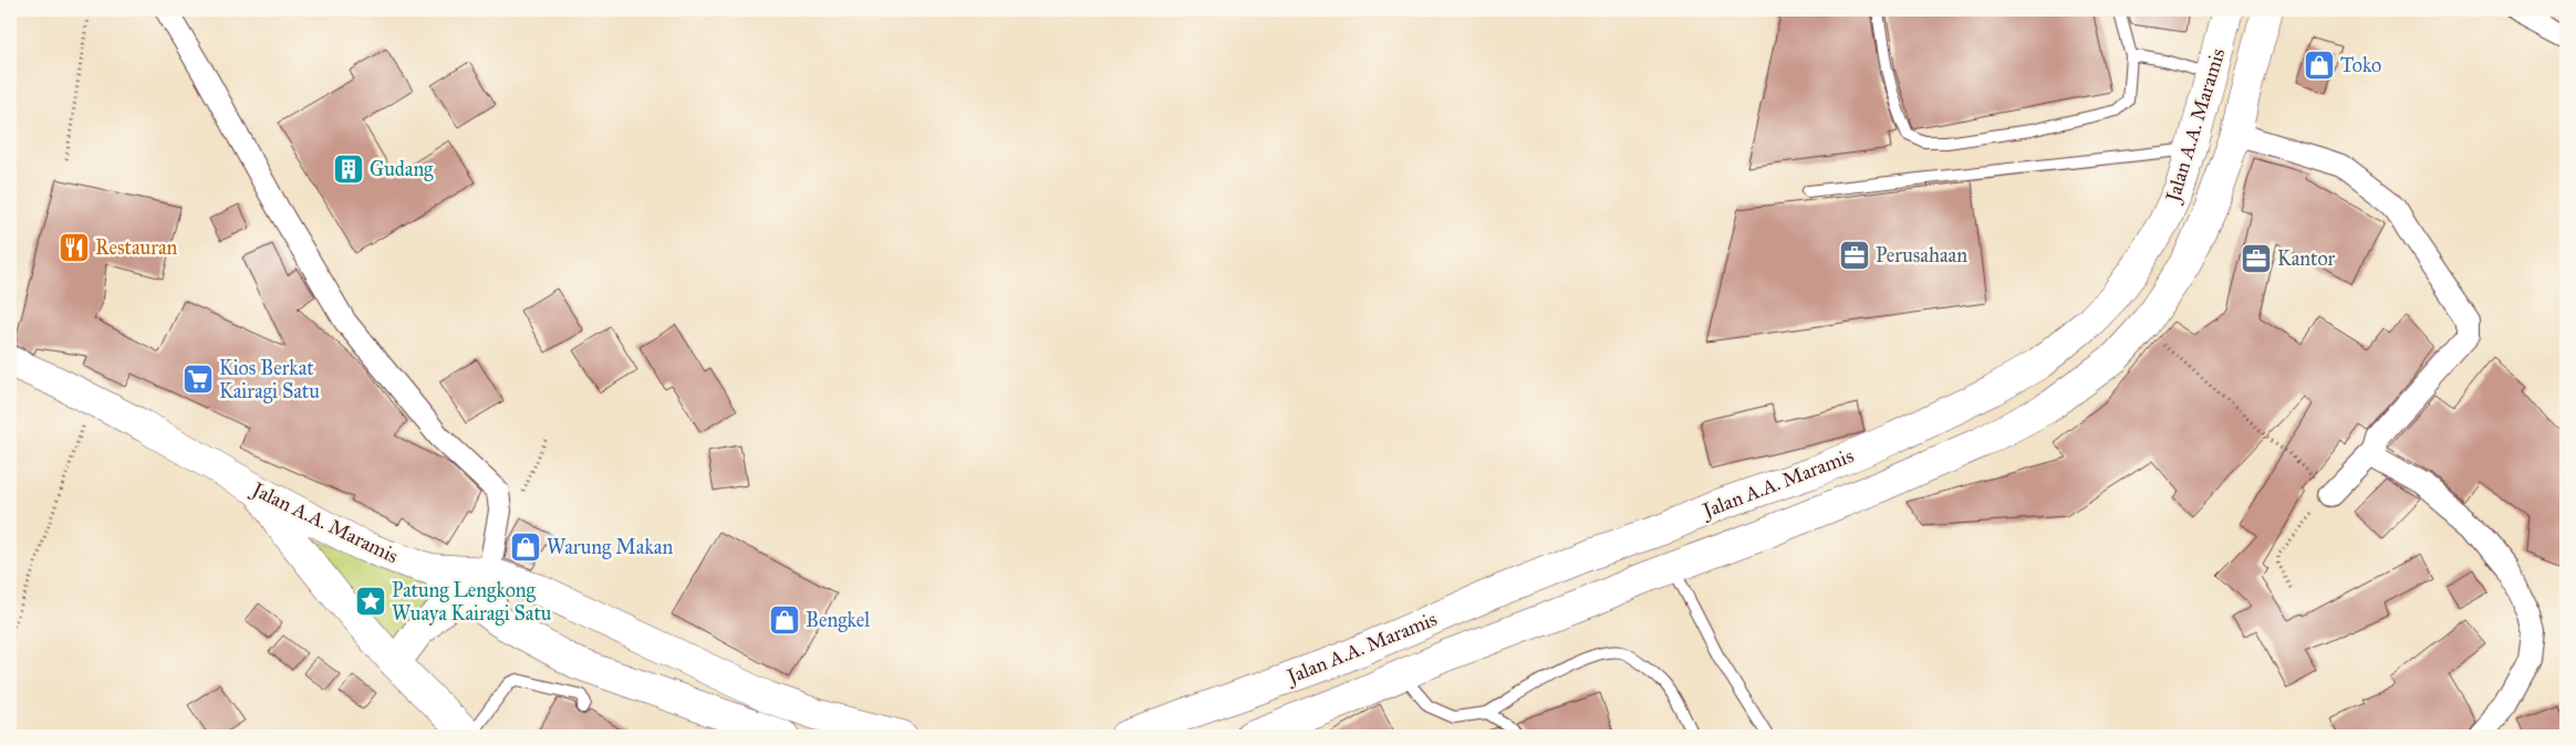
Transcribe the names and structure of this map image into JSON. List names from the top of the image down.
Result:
{
  "streets": {
    "highway": ["Jalan A.A. Maramis"]
  },
  "places": {
    "shop": ["Toko", "Warung Makan", "Bengkel"],
    "building": ["Gudang"],
    "restaurant": ["Restauran"],
    "office": ["Perusahaan", "Kantor"],
    "supermarket": ["Kios Berkat Kairagi Satu"],
    "place": ["Patung Lengkong Wuaya Kairagi Satu"]
  }
}
